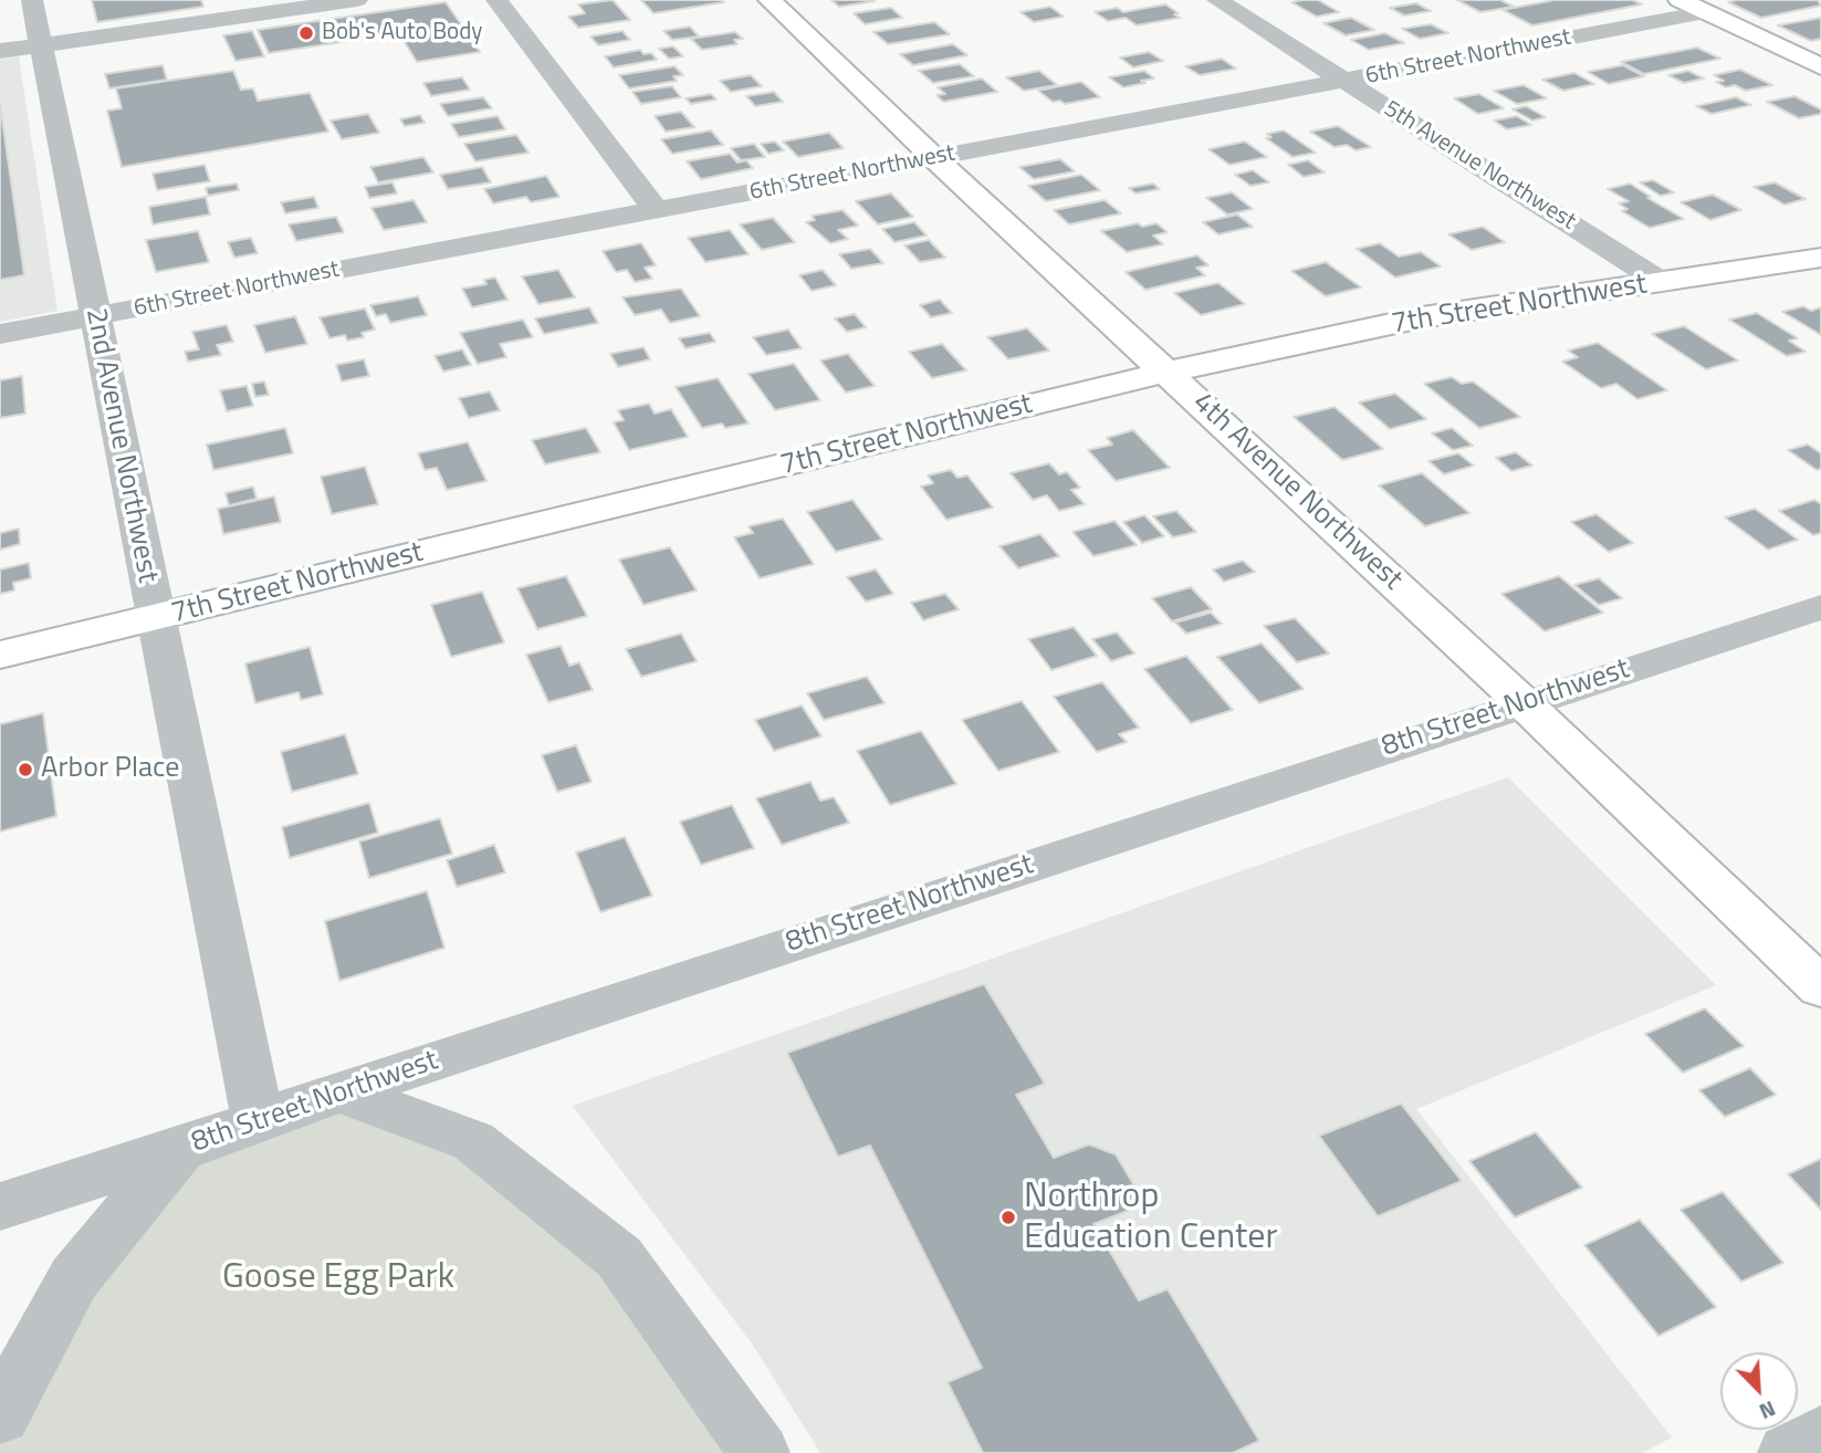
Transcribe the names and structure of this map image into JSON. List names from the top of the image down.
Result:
{
  "streets": {
    "main road": ["7th Street Northwest", "4th Avenue Northwest"],
    "street": [
      "6th Street Northwest",
      "5th Avenue Northwest",
      "2nd Avenue Northwest",
      "8th Street Northwest"
    ]
  },
  "crossings": [
    ["6th Street Northwest", "5th Avenue Northwest"],
    ["6th Street Northwest", "2nd Avenue Northwest"],
    ["6th Street Northwest", "4th Avenue Northwest"],
    ["5th Avenue Northwest", "7th Street Northwest"],
    ["7th Street Northwest", "2nd Avenue Northwest"],
    ["7th Street Northwest", "4th Avenue Northwest"],
    ["2nd Avenue Northwest", "8th Street Northwest"],
    ["4th Avenue Northwest", "8th Street Northwest"]
  ],
  "parks": ["Goose Egg Park"],
  "places": ["Bob's Auto Body", "Arbor Place", "Northrop Education Center"],
  "north": "bottom right"
}
